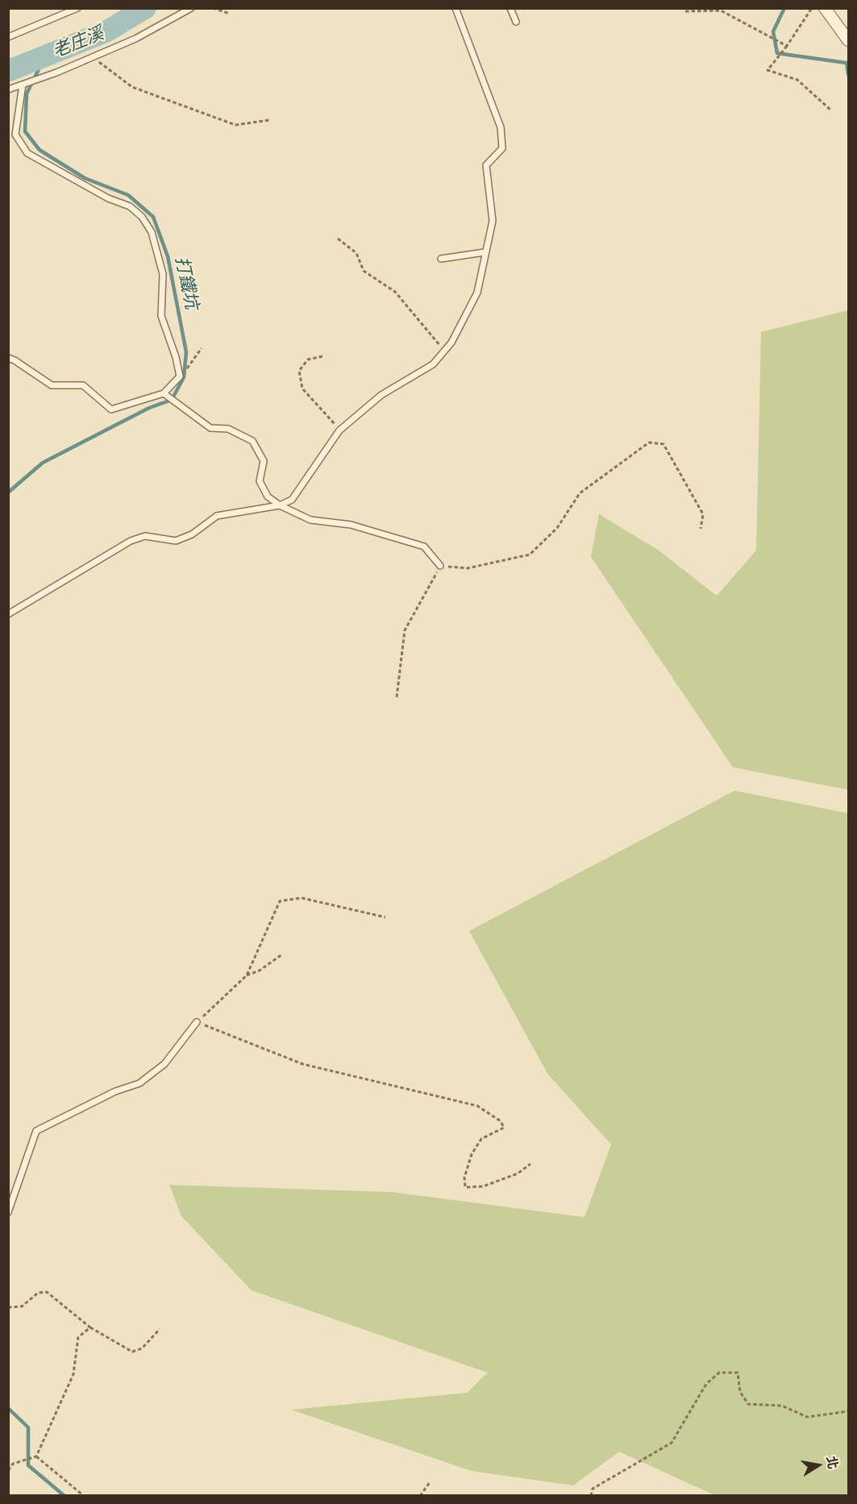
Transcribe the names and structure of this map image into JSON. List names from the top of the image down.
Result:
{
  "water": ["老庄溪", "打鐵坑"],
  "north": "right"
}
